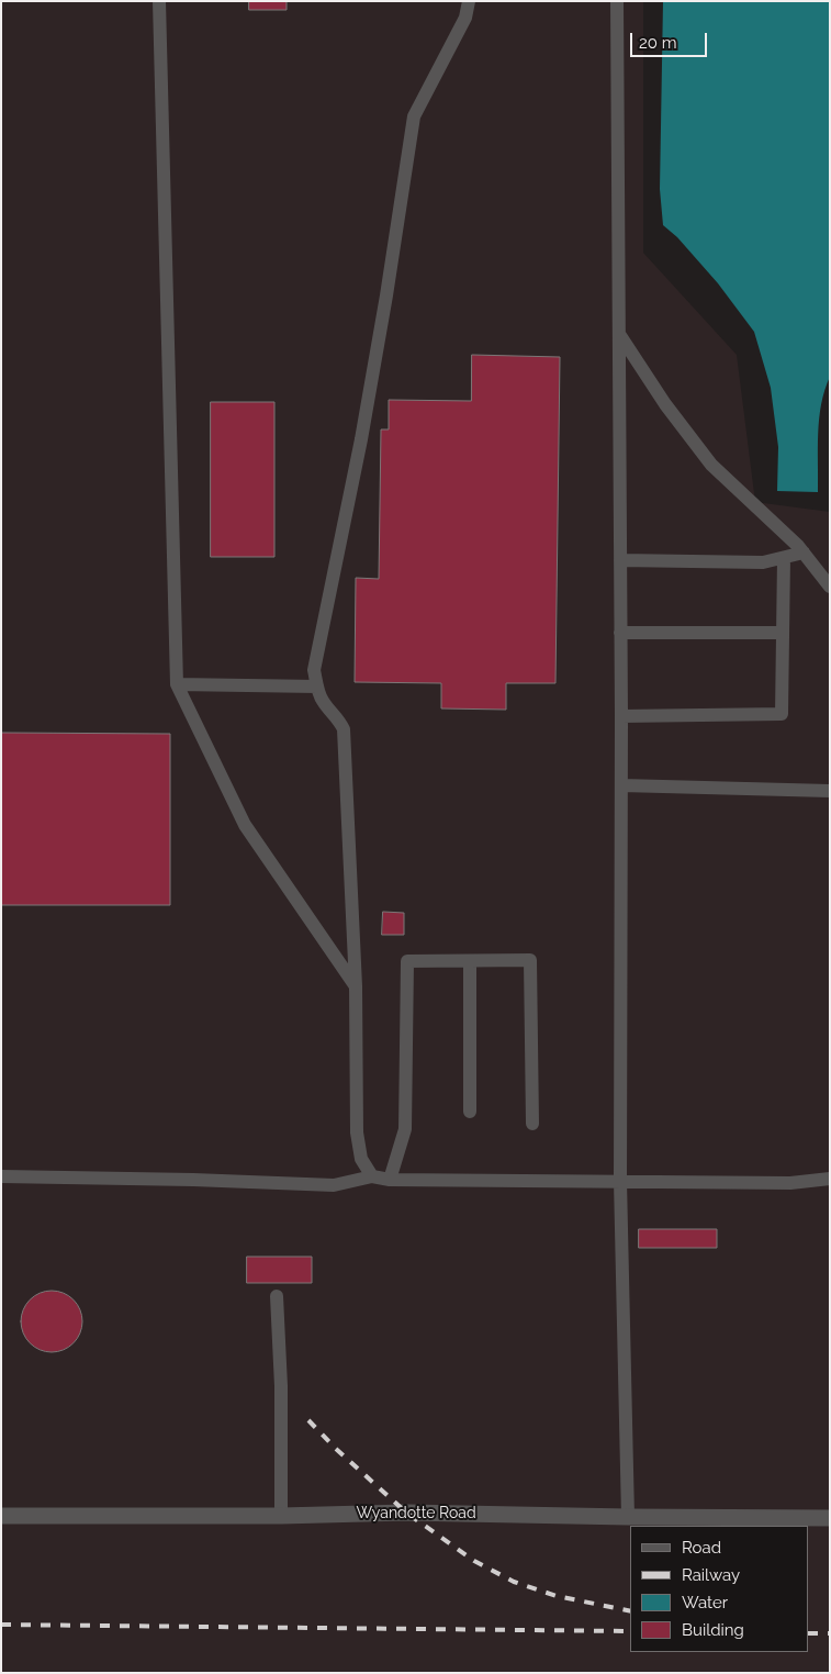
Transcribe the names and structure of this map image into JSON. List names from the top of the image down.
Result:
{
  "streets": {
    "street": ["Wyandotte Road"]
  },
  "legend": [
    "Road",
    "Railway",
    "Water",
    "Building"
  ],
  "scale_bar": "20 m"
}
